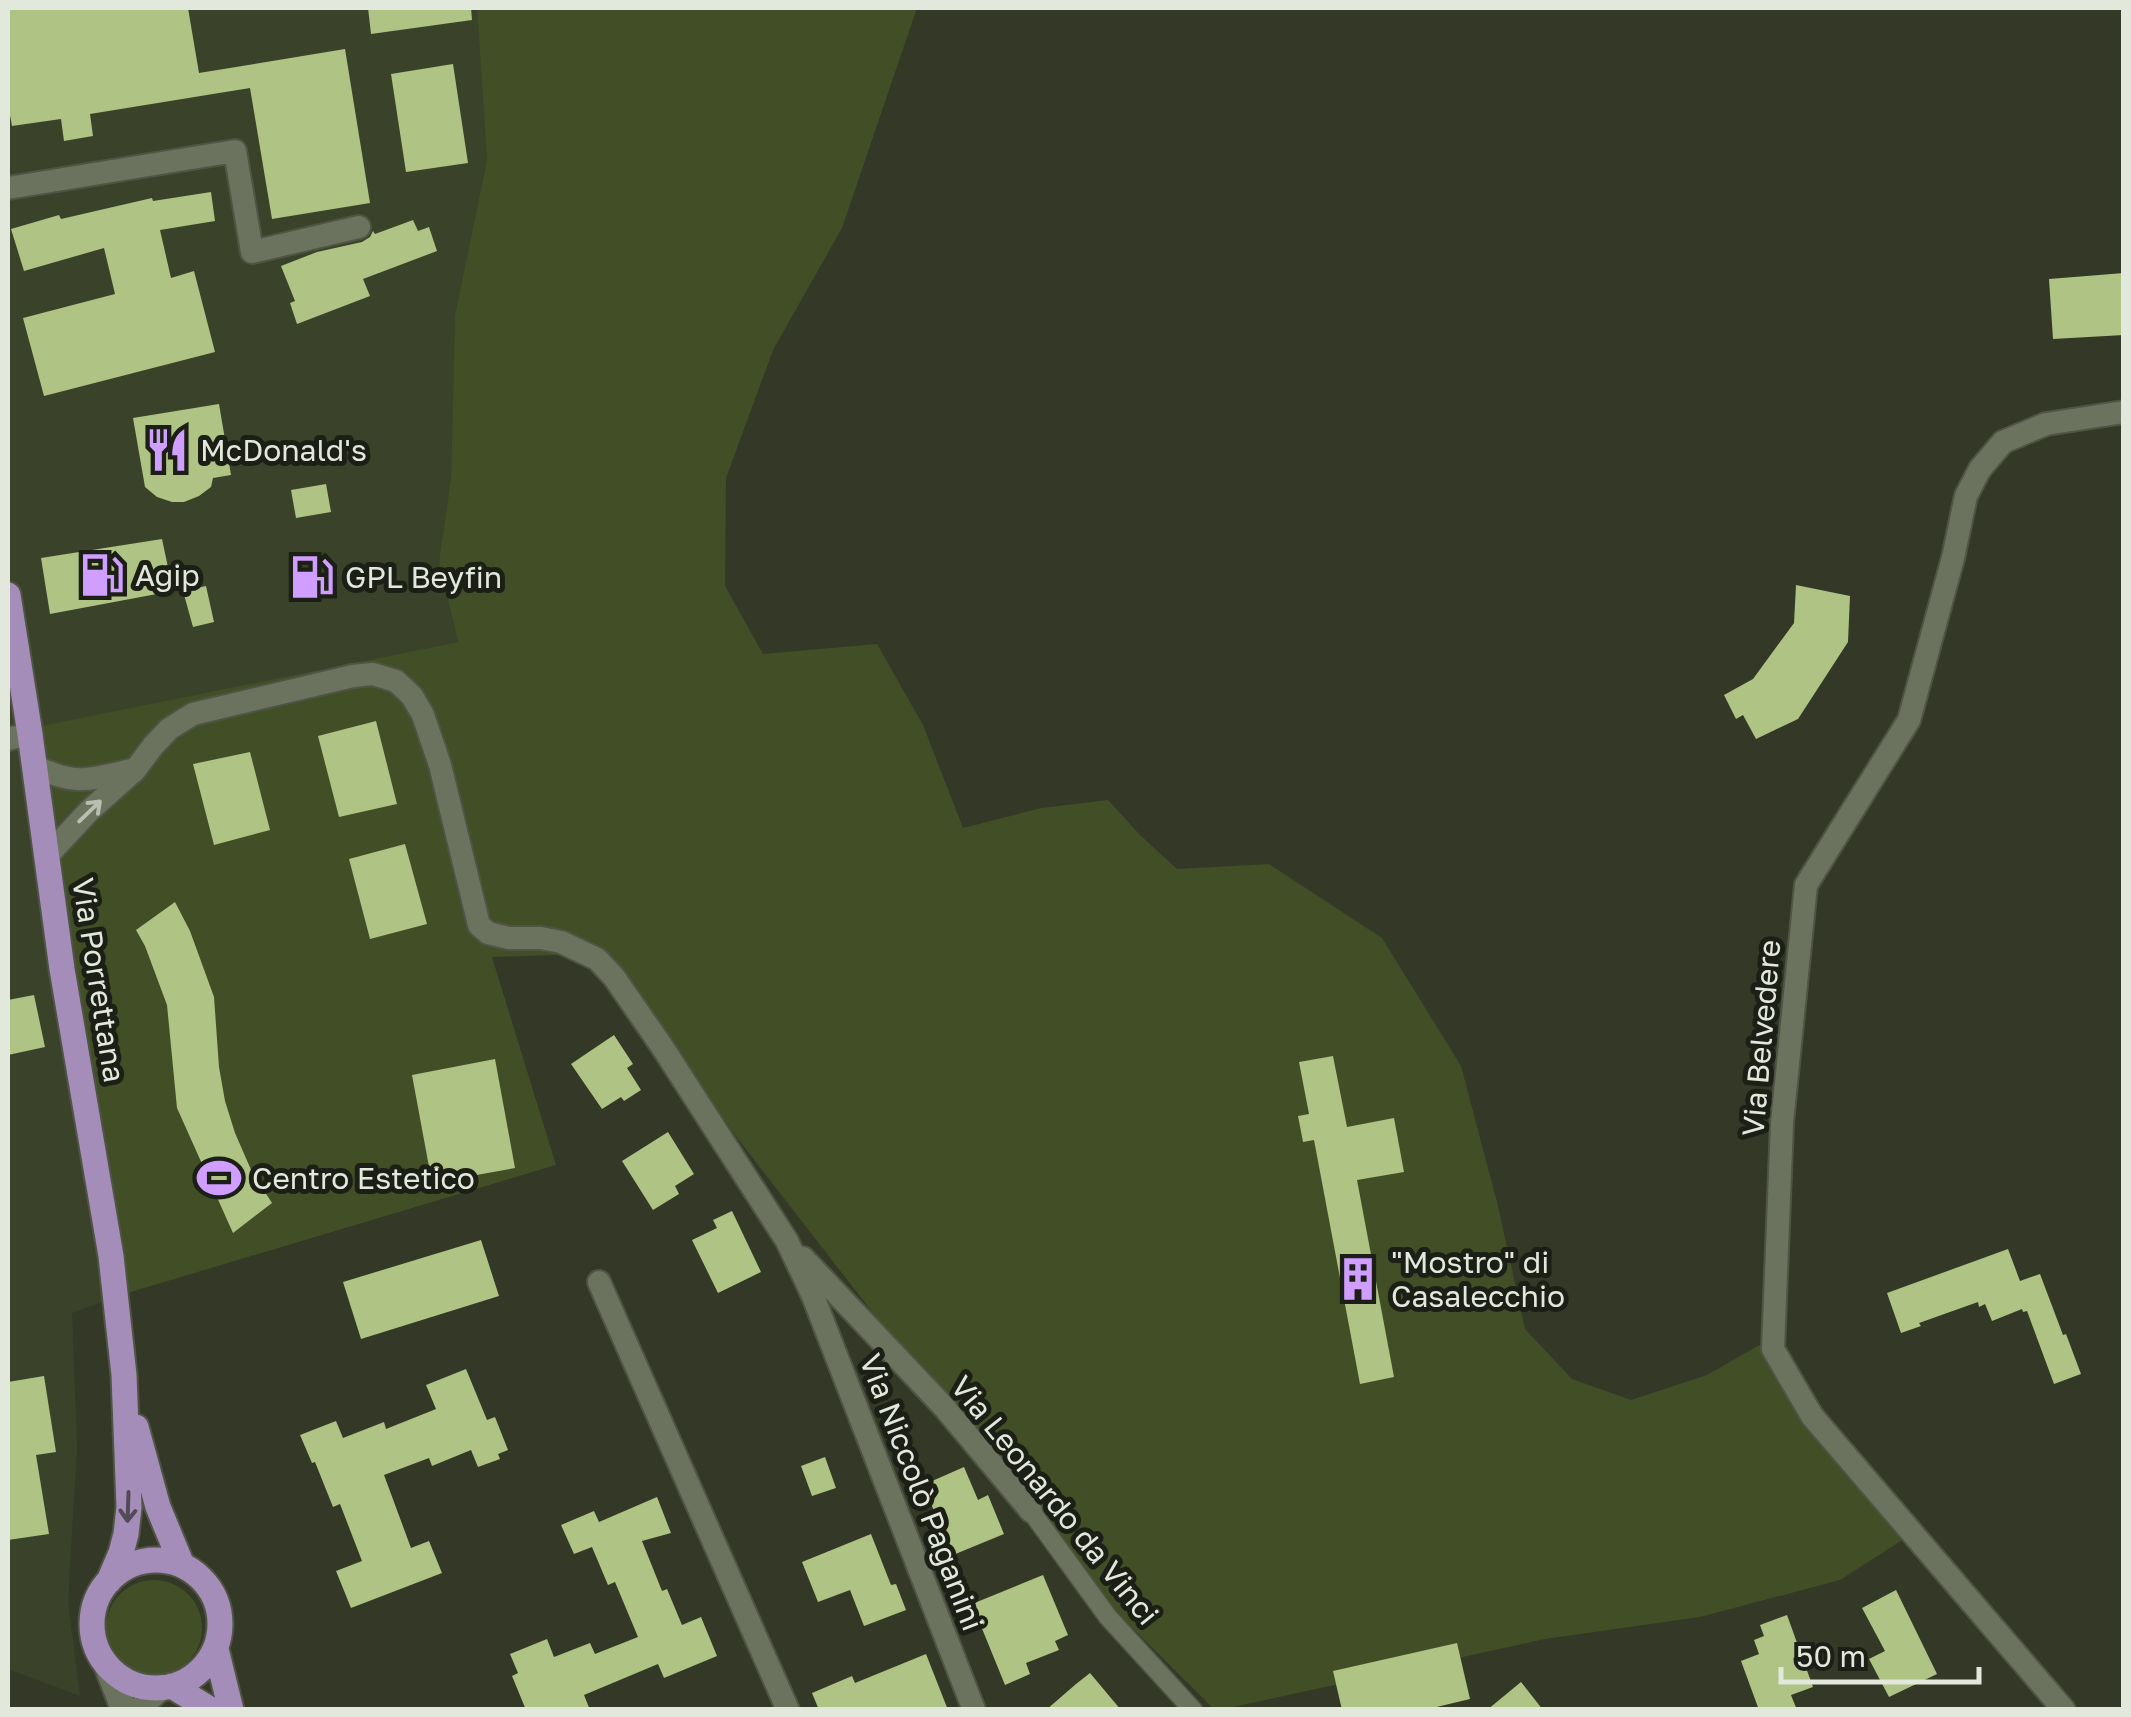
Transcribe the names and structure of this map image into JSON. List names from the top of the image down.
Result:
{
  "streets": {
    "main road": ["Via Porrettana"],
    "street": ["Via Belvedere", "Via Niccolò Paganini", "Via Leonardo da Vinci"]
  },
  "crossings": [
    ["Via Porrettana", "Via Leonardo da Vinci"],
    ["Via Niccolò Paganini", "Via Leonardo da Vinci"]
  ],
  "places": {
    "restaurant": ["McDonald's"],
    "fuel station": ["Agip", "GPL Beyfin"],
    "sports": ["Centro Estetico"],
    "building": ["\"Mostro\" di Casalecchio"]
  },
  "scale_bar": "50 m"
}
